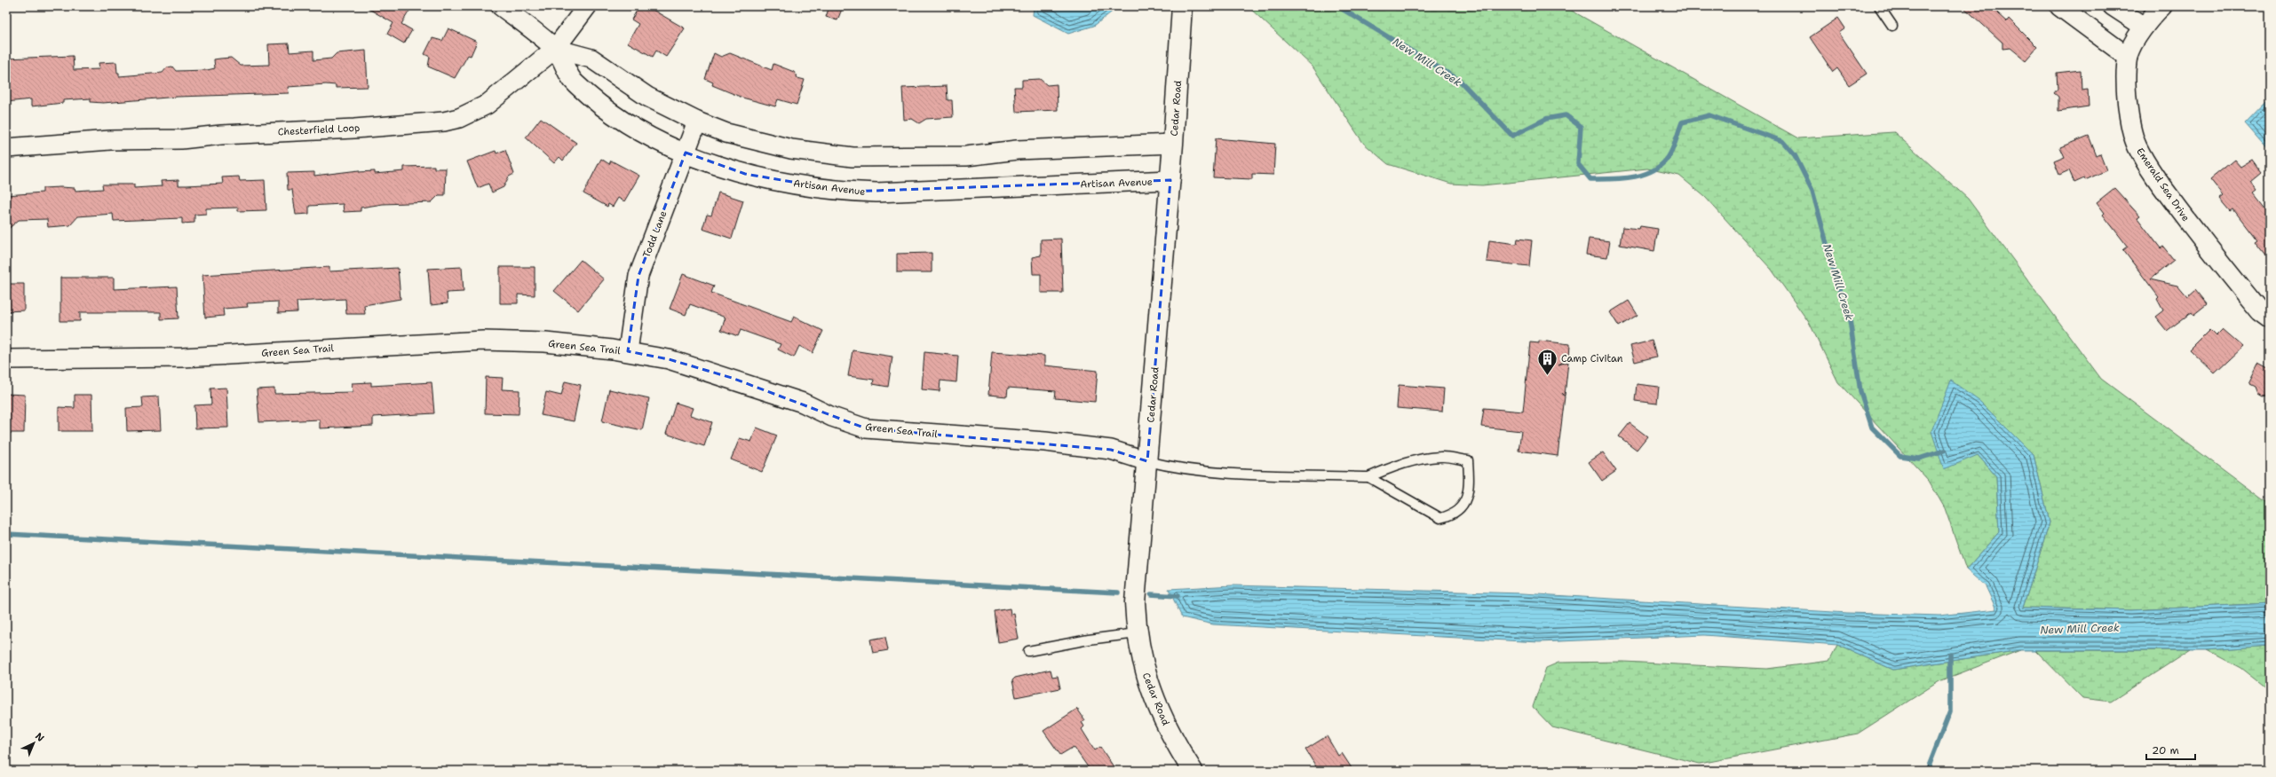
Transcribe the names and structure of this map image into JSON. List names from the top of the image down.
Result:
{
  "streets": {
    "street": [
      "Cedar Road",
      "Chesterfield Loop",
      "Artisan Avenue",
      "Emerald Sea Drive",
      "Todd Lane",
      "Green Sea Trail"
    ]
  },
  "crossings": [
    ["Cedar Road", "Artisan Avenue"],
    ["Cedar Road", "Green Sea Trail"],
    ["Chesterfield Loop", "Artisan Avenue"],
    ["Artisan Avenue", "Todd Lane"],
    ["Todd Lane", "Green Sea Trail"]
  ],
  "water": ["New Mill Creek"],
  "places": {
    "building": ["Camp Civitan"]
  },
  "scale_bar": "20 m",
  "north": "top right"
}
